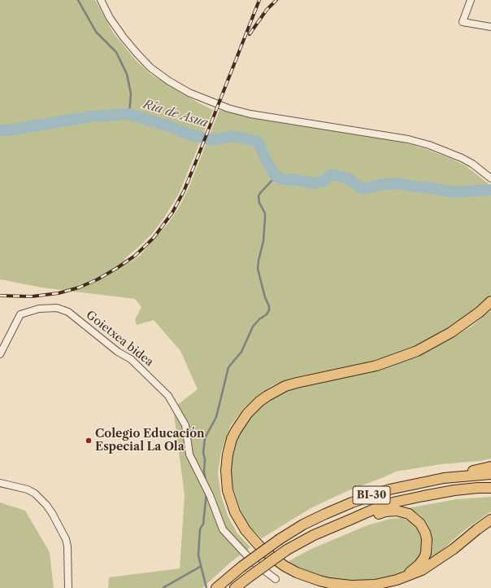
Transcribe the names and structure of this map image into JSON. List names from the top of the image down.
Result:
{
  "streets": {
    "highway": ["BI-30"],
    "street": ["Goietxea bidea"]
  },
  "water": ["Ría de Asua"],
  "places": ["Colegio Educación Especial La Ola"]
}
